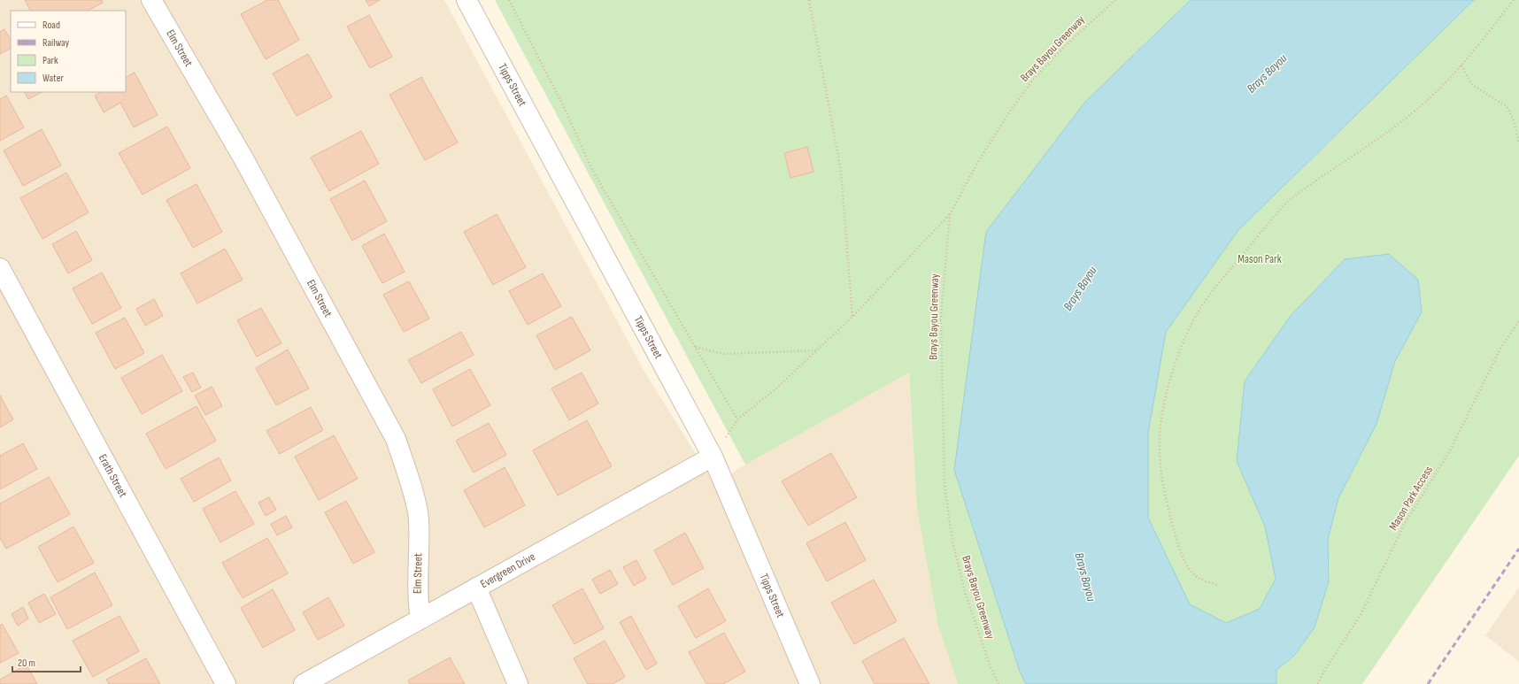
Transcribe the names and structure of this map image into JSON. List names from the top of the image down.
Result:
{
  "streets": {
    "street": [
      "Elm Street",
      "Tipps Street",
      "Erath Street",
      "Evergreen Drive"
    ],
    "path": ["Brays Bayou Greenway", "Mason Park Access"]
  },
  "crossings": [
    ["Elm Street", "Evergreen Drive"],
    ["Tipps Street", "Evergreen Drive"]
  ],
  "water": ["Brays Bayou"],
  "parks": ["Mason Park"],
  "legend": [
    "Road",
    "Railway",
    "Park",
    "Water"
  ],
  "scale_bar": "20 m"
}
